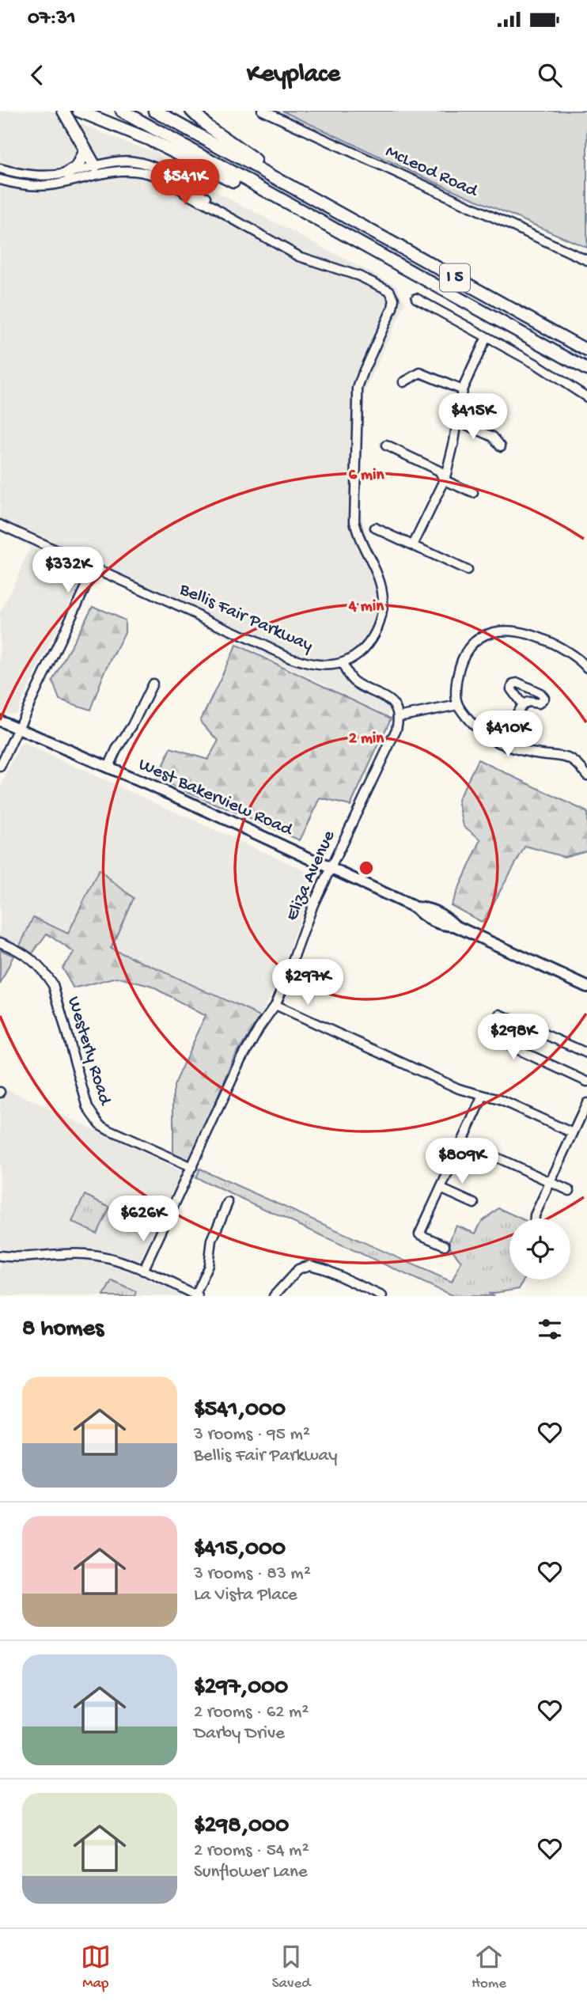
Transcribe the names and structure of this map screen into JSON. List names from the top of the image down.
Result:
{
  "streets": {
    "highway": ["I 5"],
    "main road": ["West Bakerview Road"],
    "street": [
      "McLeod Road",
      "Bellis Fair Parkway",
      "Eliza Avenue",
      "Westerly Road"
    ]
  },
  "crossings": [
    ["West Bakerview Road", "Eliza Avenue"],
    ["Eliza Avenue", "Westerly Road"]
  ],
  "page": {
    "status": "07:31",
    "header": "Keyplace",
    "price": [
      "$541K",
      "$415K",
      "$332K",
      "$410K",
      "$297K",
      "$298K",
      "$809K",
      "$626K"
    ],
    "heading": "8 homes",
    "list": [
      {
        "name": "$541,000",
        "note": "3 rooms · 95 m² · Bellis Fair Parkway"
      },
      {
        "name": "$415,000",
        "note": "3 rooms · 83 m² · La Vista Place"
      },
      {
        "name": "$297,000",
        "note": "2 rooms · 62 m² · Darby Drive"
      },
      {
        "name": "$298,000",
        "note": "2 rooms · 54 m² · Sunflower Lane"
      }
    ],
    "tabs": ["Map", "Saved", "Home"]
  },
  "rings": ["6 min", "4 min", "2 min"]
}
